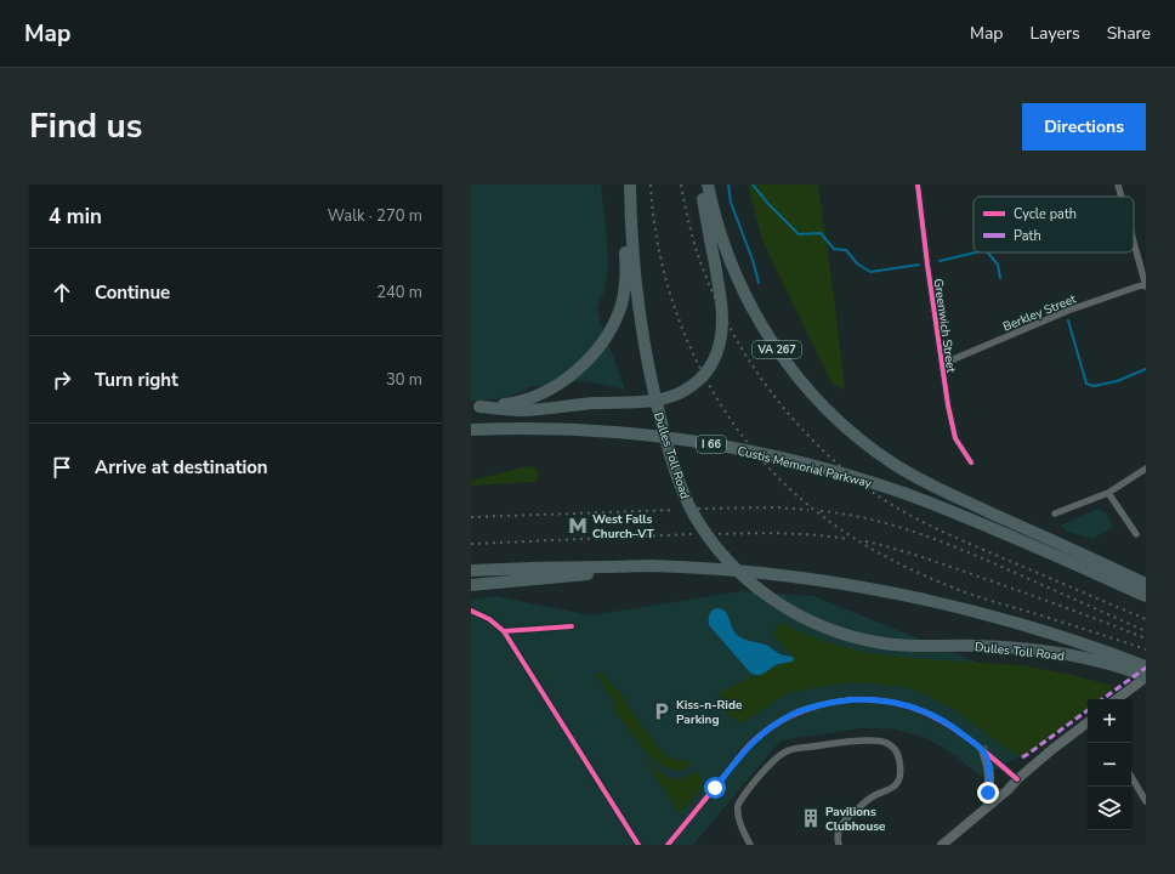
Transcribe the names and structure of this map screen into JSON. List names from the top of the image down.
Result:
{
  "streets": {
    "highway": [
      "VA 267",
      "I 66",
      "Dulles Toll Road",
      "Custis Memorial Parkway"
    ],
    "street": ["Berkley Street", "Greenwich Street"]
  },
  "crossings": [
    ["Berkley Street", "Greenwich Street"]
  ],
  "places": {
    "metro station": ["West Falls Church–VT"],
    "parking": ["Kiss-n-Ride Parking"],
    "building": ["Pavilions Clubhouse"]
  },
  "legend": ["Cycle path", "Path"],
  "page": {
    "header": "Map",
    "nav": ["Map", "Layers", "Share"],
    "title": "Find us",
    "buttons": "Directions",
    "heading": ["4 min", "Walk · 270 m"],
    "list": [
      ["Continue", "240 m"],
      ["Turn right", "30 m"],
      "Arrive at destination"
    ],
    "map_buttons": ["+", "−"]
  }
}
